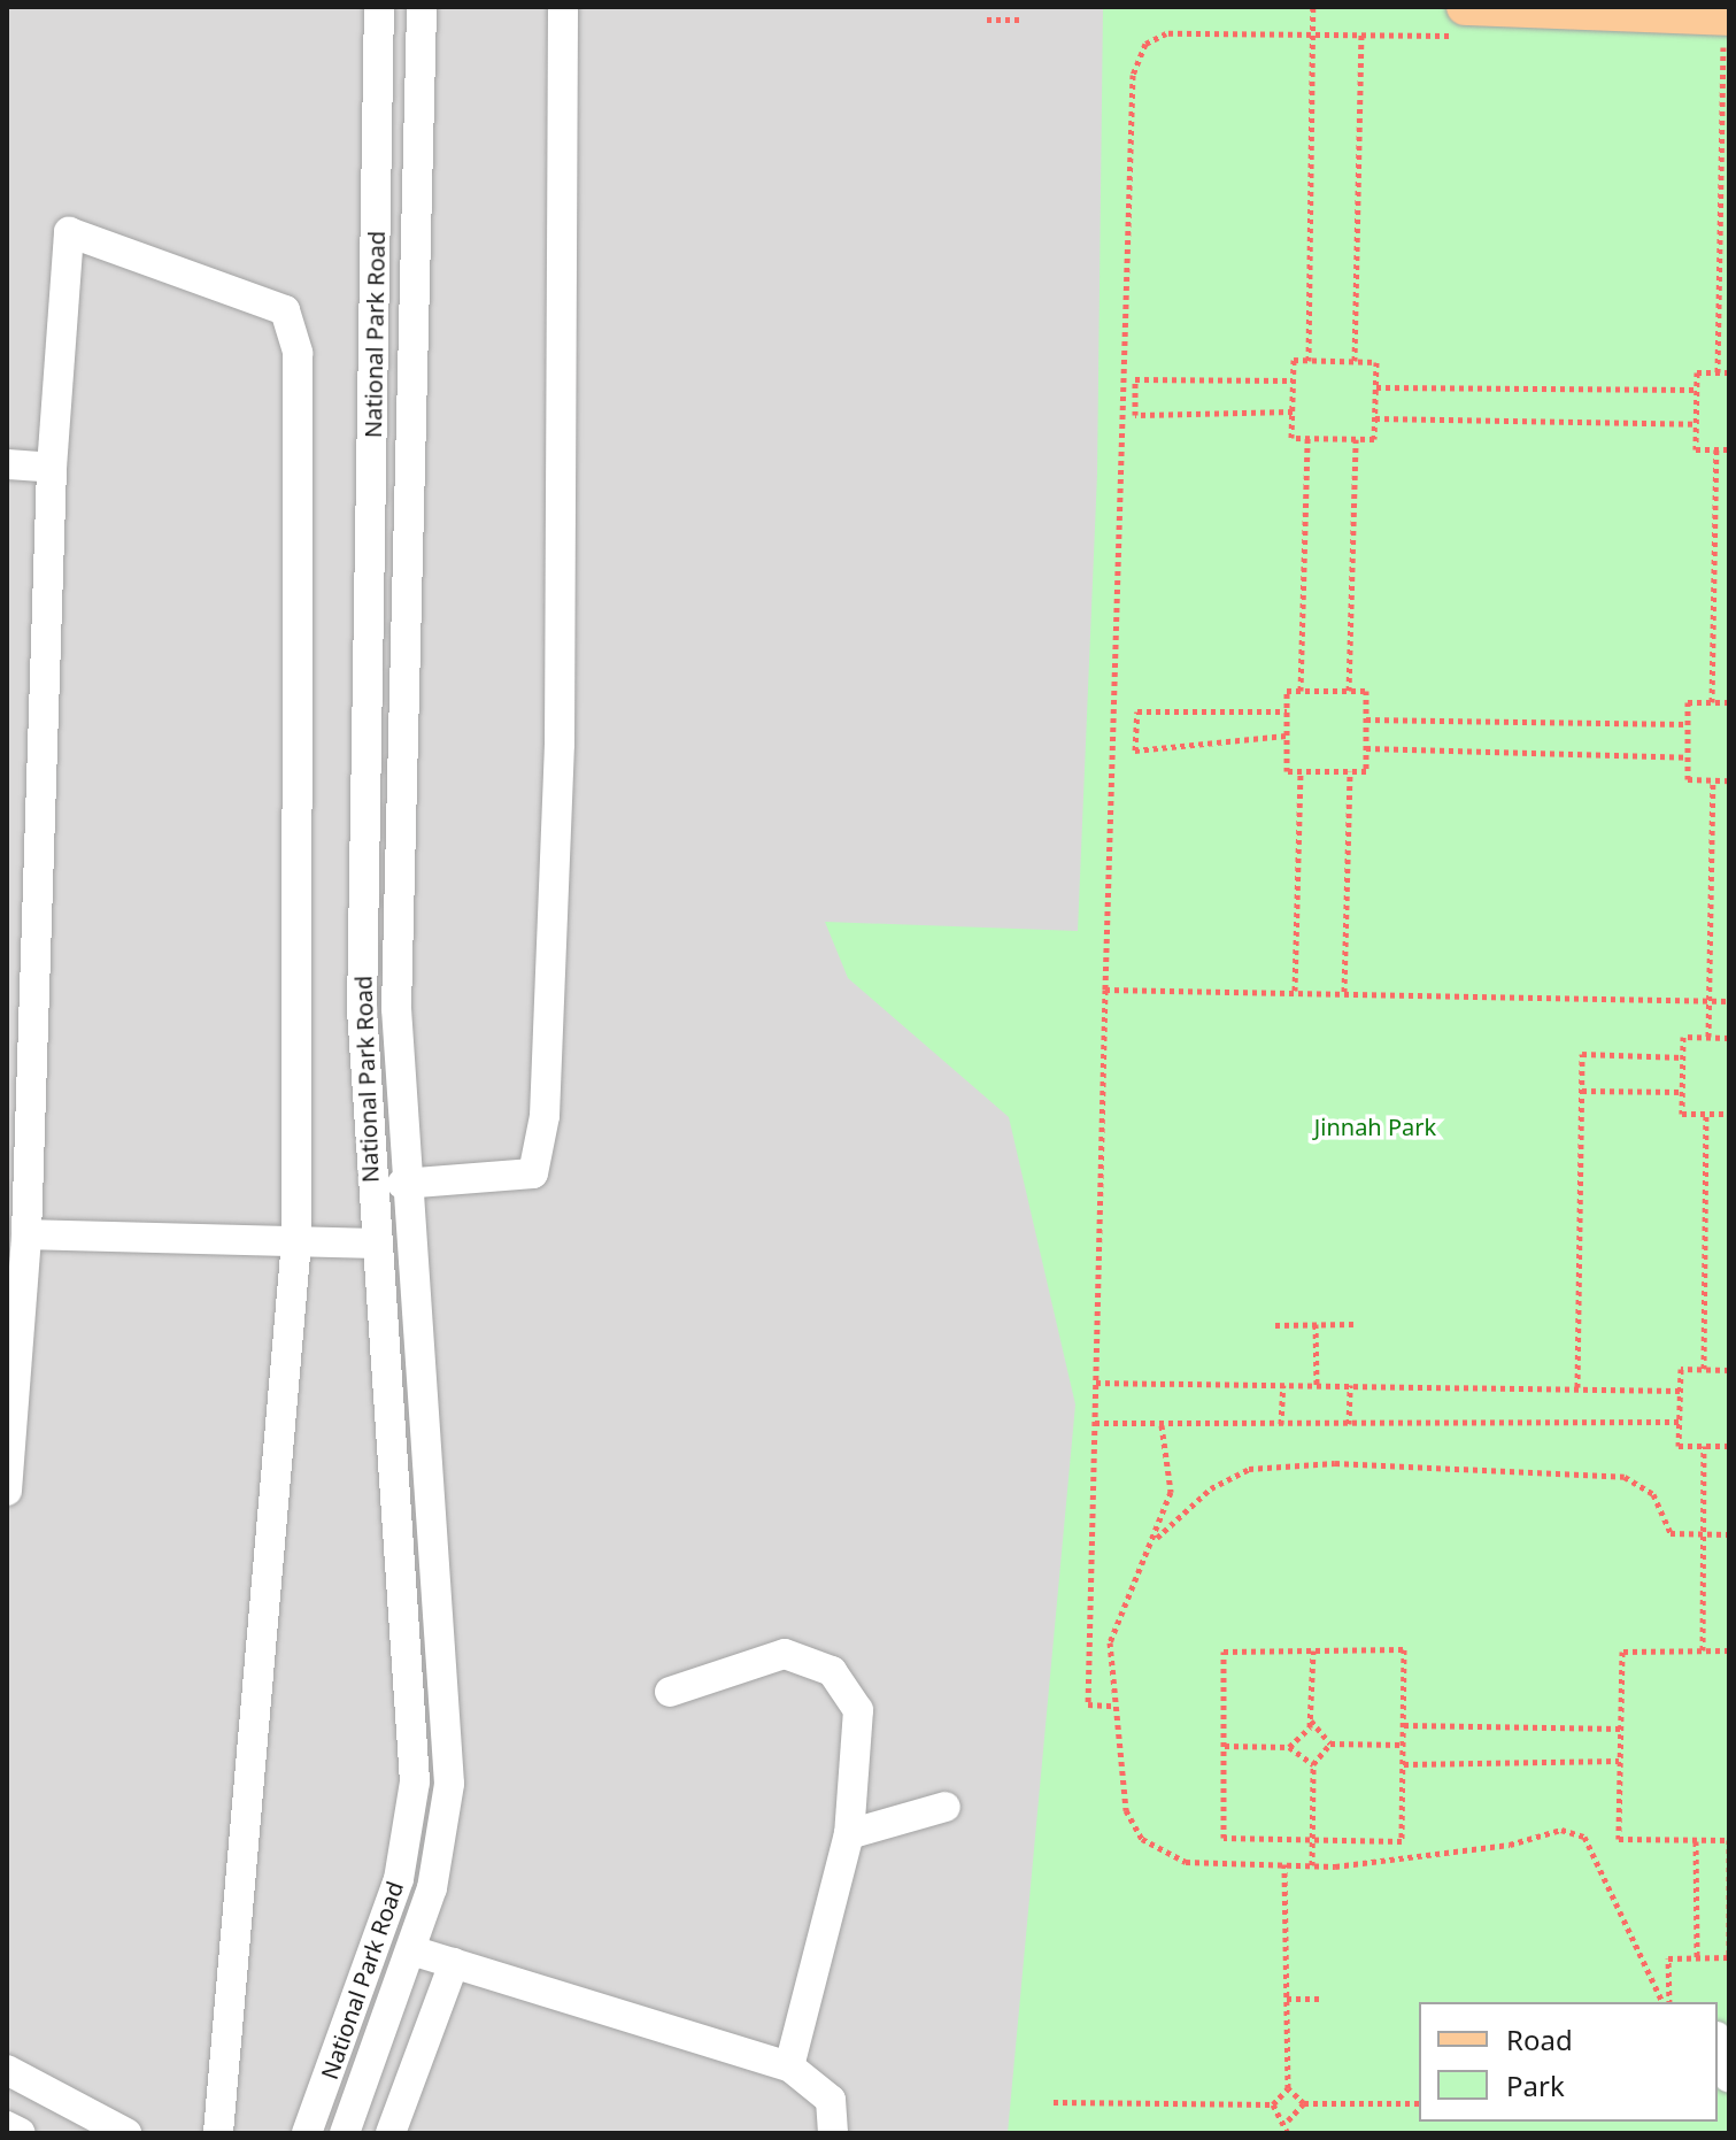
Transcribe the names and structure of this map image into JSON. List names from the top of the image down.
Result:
{
  "streets": {
    "street": ["National Park Road"]
  },
  "parks": ["Jinnah Park"],
  "legend": ["Road", "Park"]
}
